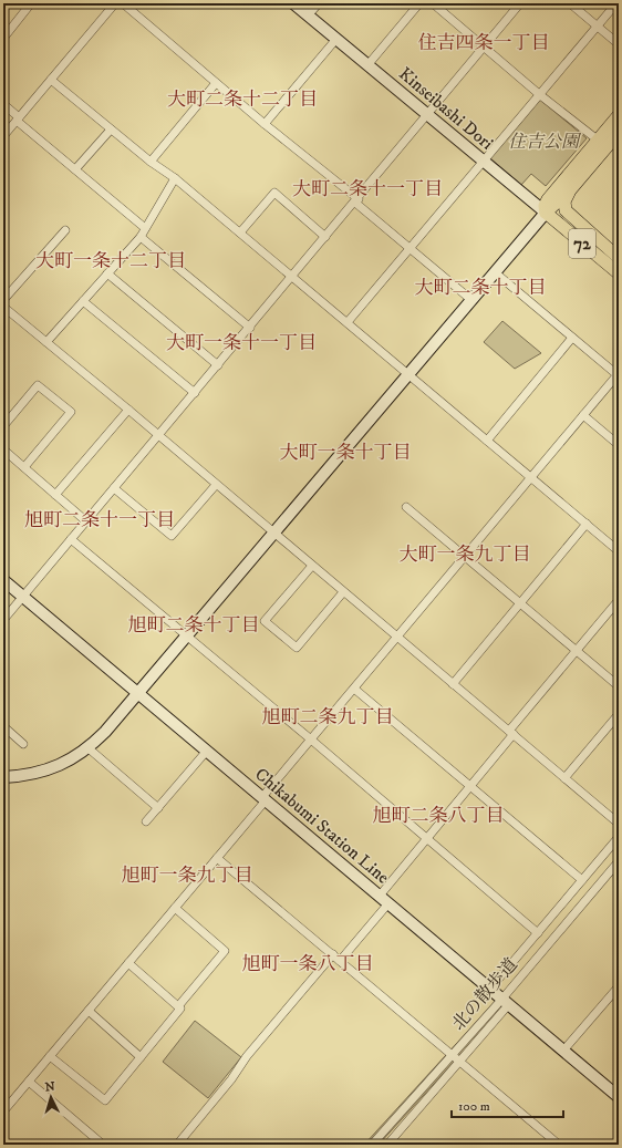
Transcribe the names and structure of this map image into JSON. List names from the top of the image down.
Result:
{
  "streets": {
    "main road": ["Kinseibashi Dori", "72"],
    "street": ["Chikabumi Station Line", "北の散歩道"]
  },
  "crossings": [
    ["Kinseibashi Dori", "72"],
    ["Chikabumi Station Line", "北の散歩道"]
  ],
  "districts": [
    "住吉四条一丁目",
    "大町二条十二丁目",
    "大町二条十一丁目",
    "大町一条十二丁目",
    "大町二条十丁目",
    "大町一条十一丁目",
    "大町一条十丁目",
    "旭町二条十一丁目",
    "大町一条九丁目",
    "旭町二条十丁目",
    "旭町二条九丁目",
    "旭町二条八丁目",
    "旭町一条九丁目",
    "旭町一条八丁目"
  ],
  "parks": ["住吉公園"],
  "scale_bar": "100 m",
  "north": "top"
}
